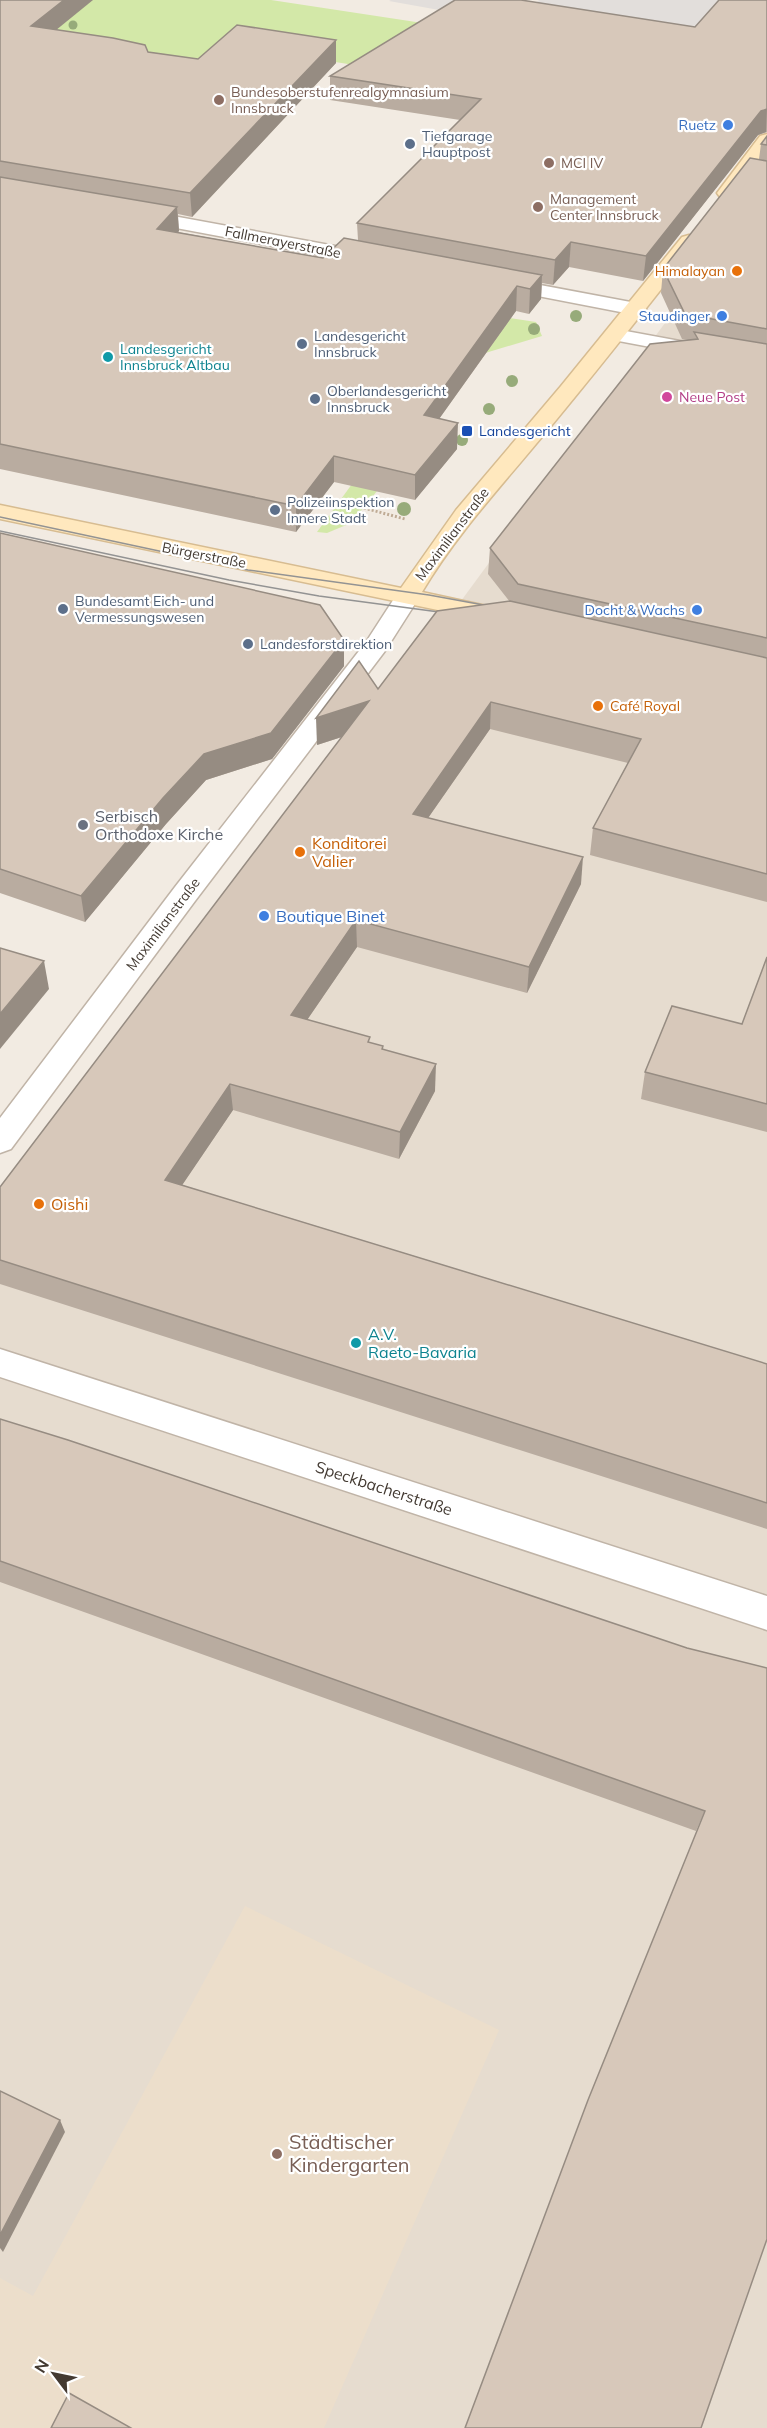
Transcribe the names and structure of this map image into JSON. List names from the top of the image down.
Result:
{
  "streets": {
    "street": [
      "Fallmerayerstraße",
      "Maximilianstraße",
      "Bürgerstraße",
      "Speckbacherstraße"
    ]
  },
  "crossings": [
    ["Maximilianstraße", "Bürgerstraße"]
  ],
  "places": {
    "other": [
      "Bundesoberstufenrealgymnasium Innsbruck",
      "Ruetz",
      "Tiefgarage Hauptpost",
      "MCI IV",
      "Management Center Innsbruck",
      "Himalayan",
      "Staudinger",
      "Landesgericht Innsbruck",
      "Landesgericht Innsbruck Altbau",
      "Neue Post",
      "Oberlandesgericht Innsbruck",
      "Polizeiinspektion Innere Stadt",
      "Bundesamt Eich- und Vermessungswesen",
      "Docht & Wachs",
      "Landesforstdirektion",
      "Café Royal",
      "Serbisch Orthodoxe Kirche",
      "Konditorei Valier",
      "Boutique Binet",
      "Oishi",
      "A.V. Raeto-Bavaria",
      "Städtischer Kindergarten"
    ],
    "transit": ["Landesgericht"]
  },
  "north": "top left"
}
